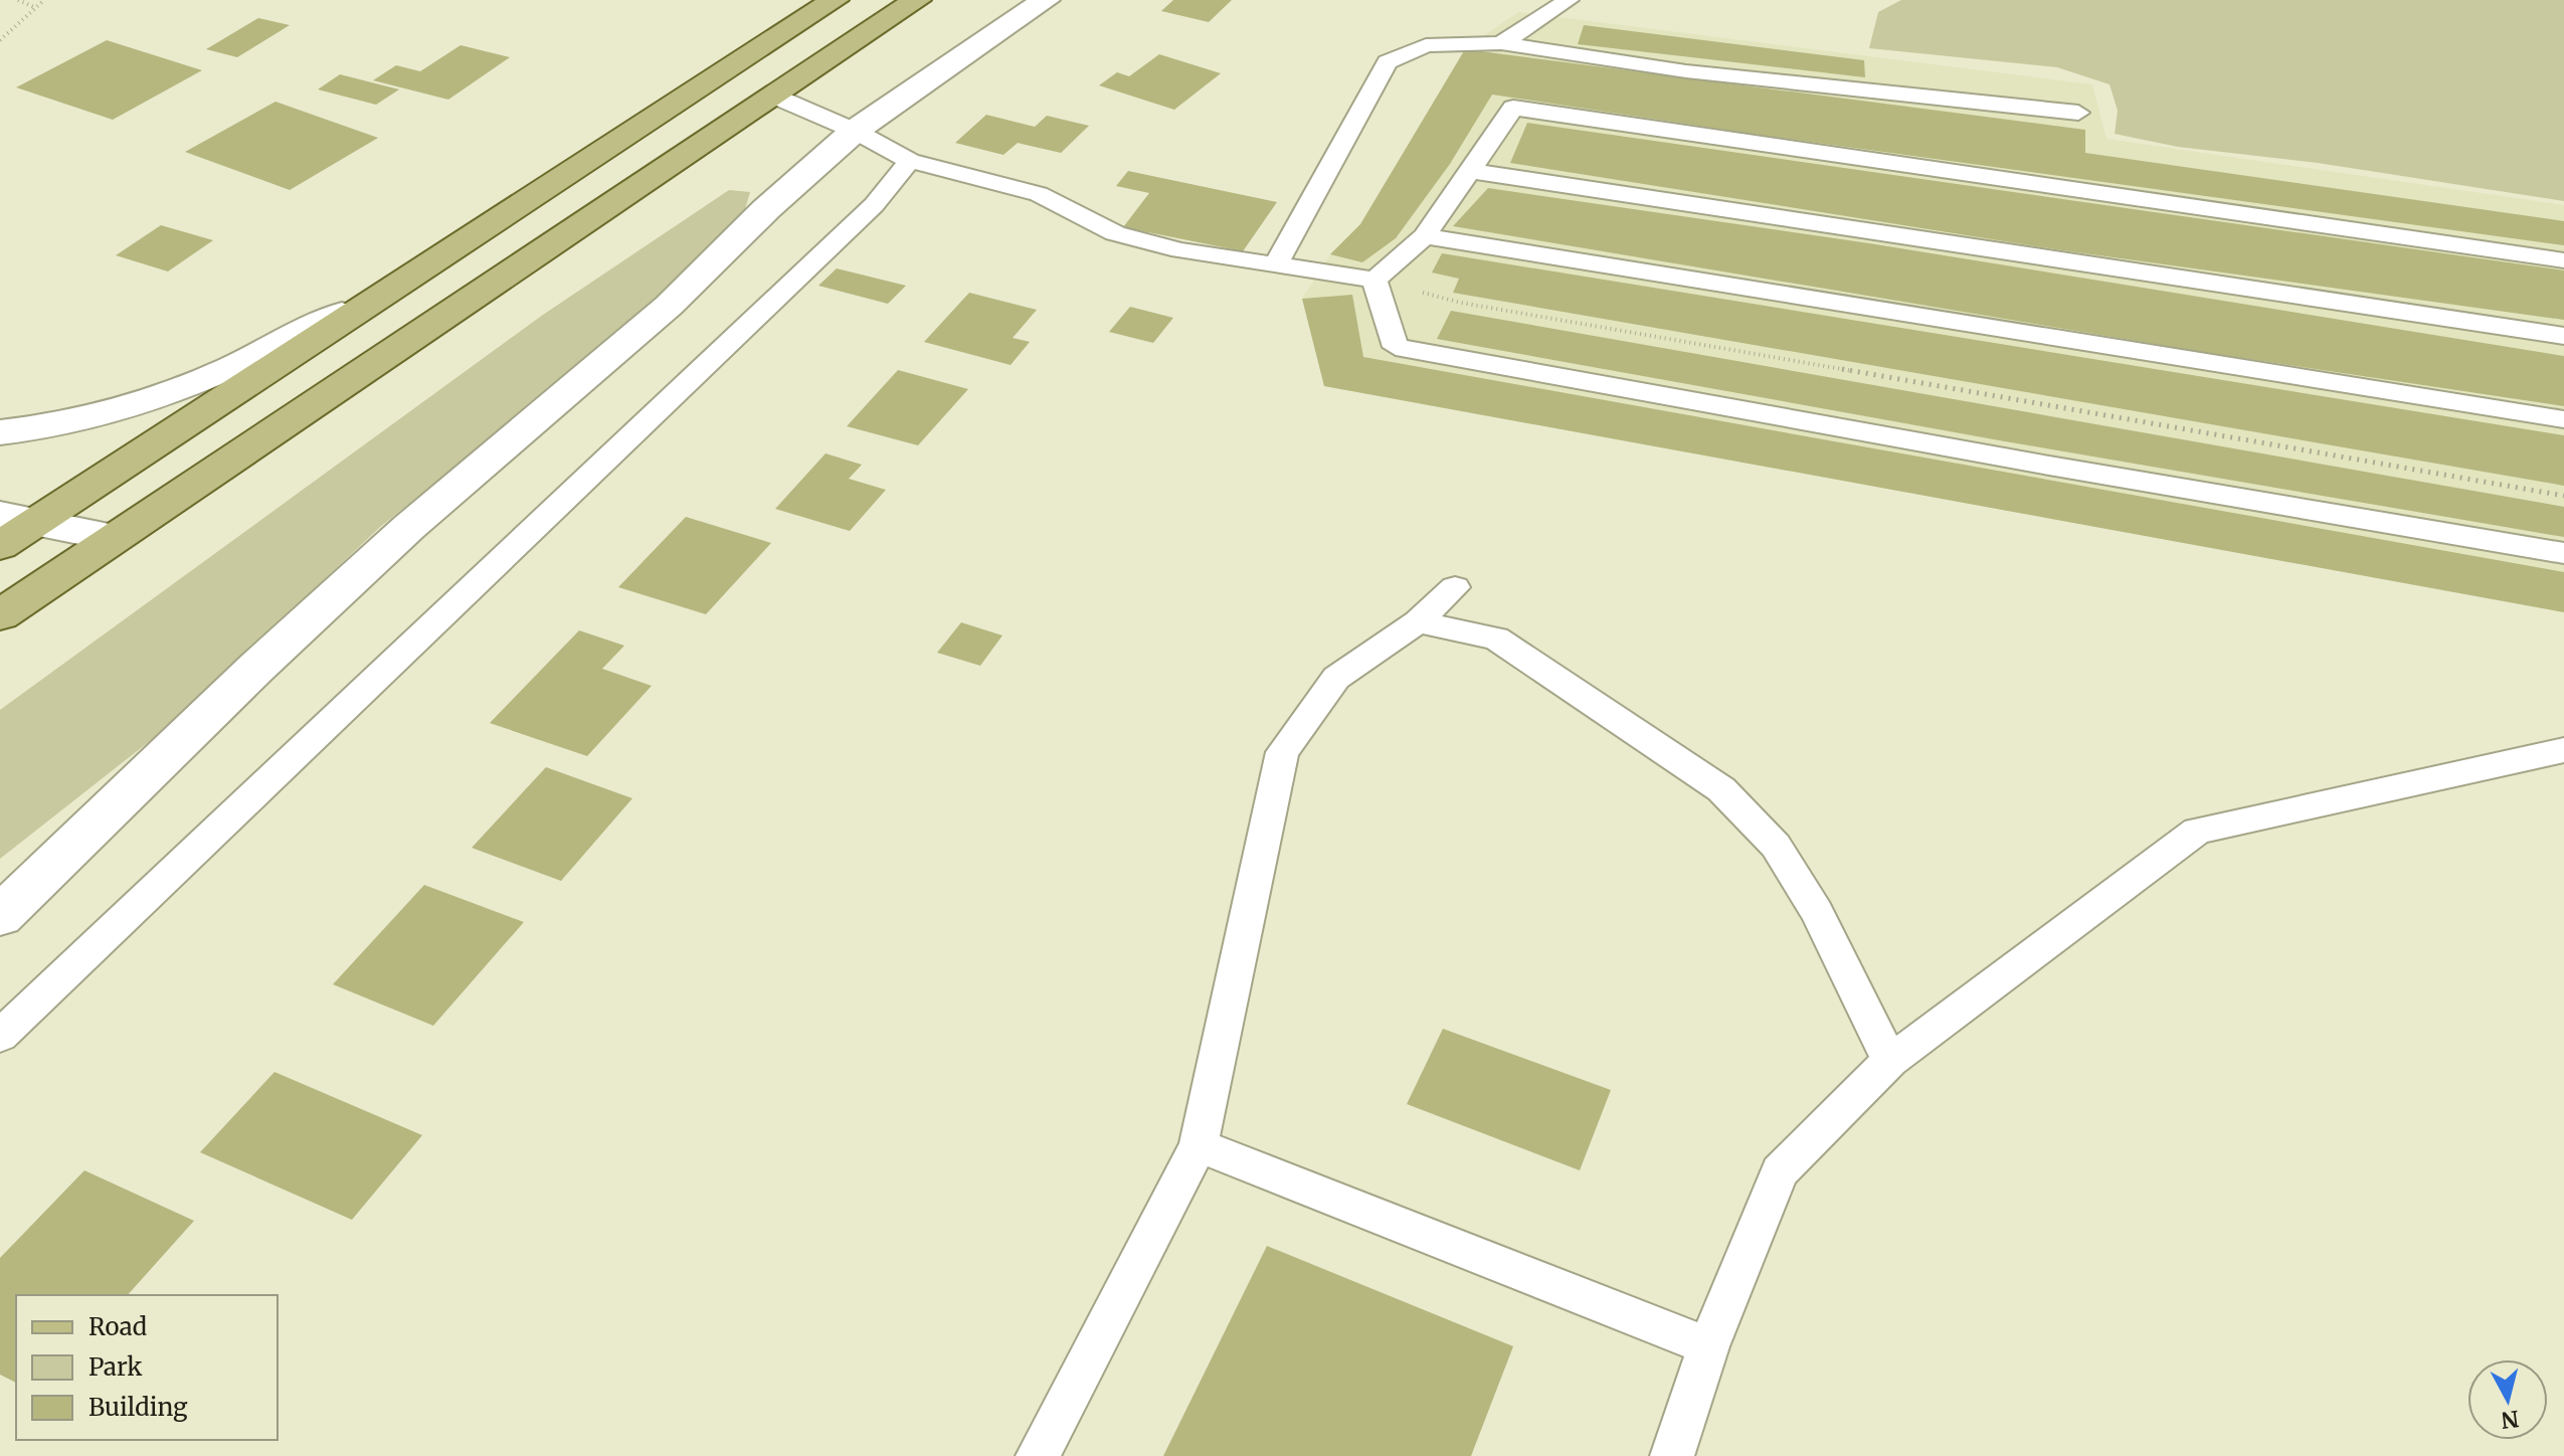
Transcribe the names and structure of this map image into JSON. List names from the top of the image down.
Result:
{
  "legend": ["Road", "Park", "Building"],
  "north": "bottom"
}
